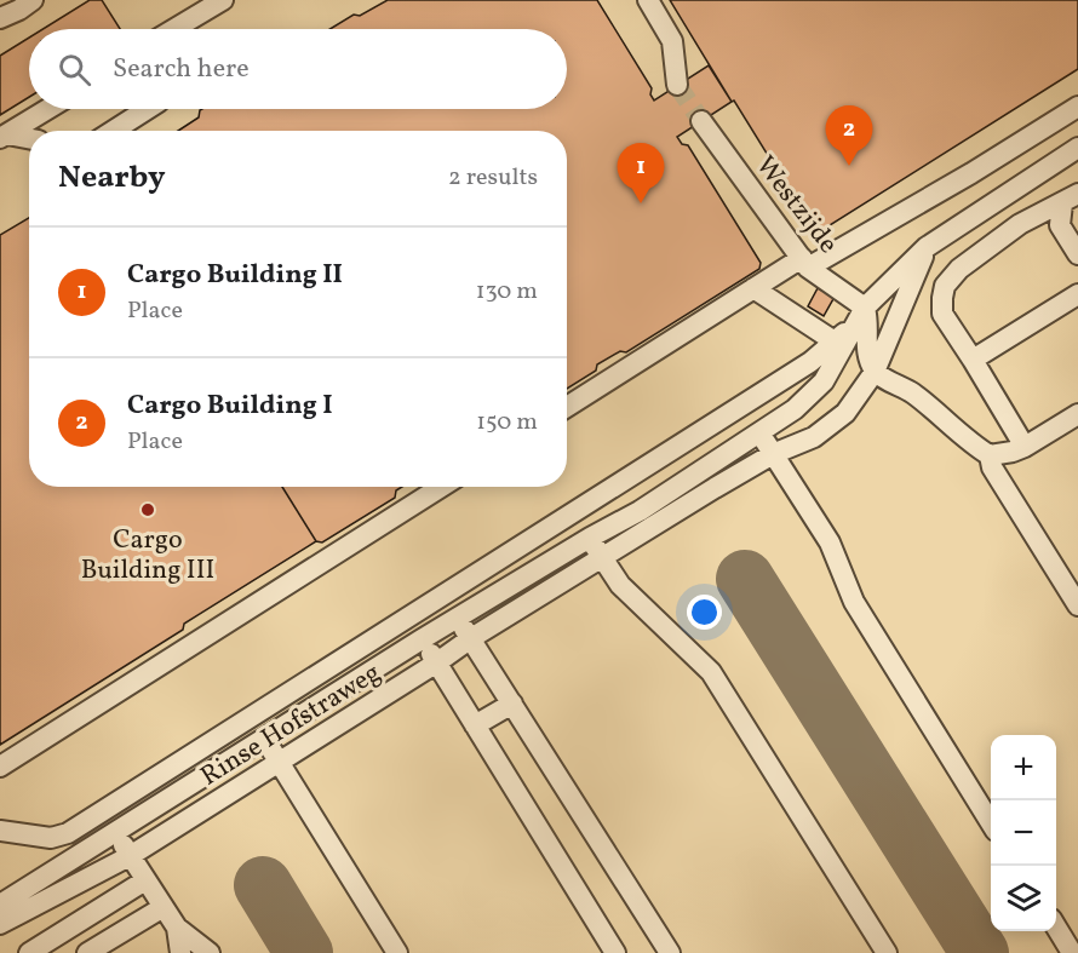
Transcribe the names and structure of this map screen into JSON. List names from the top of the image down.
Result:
{
  "streets": {
    "lane": ["Westzijde", "Rinse Hofstraweg"]
  },
  "crossings": [
    ["Westzijde", "Rinse Hofstraweg"]
  ],
  "places": ["Cargo Building III"],
  "page": {
    "search": "Search here",
    "pins": ["2", "1"],
    "heading": ["Nearby", "2 results"],
    "list": [
      {
        "mark": "1",
        "name": "Cargo Building II",
        "note": "Place",
        "value": "130 m"
      },
      {
        "mark": "2",
        "name": "Cargo Building I",
        "note": "Place",
        "value": "150 m"
      }
    ],
    "map_buttons": ["+", "−"]
  }
}
